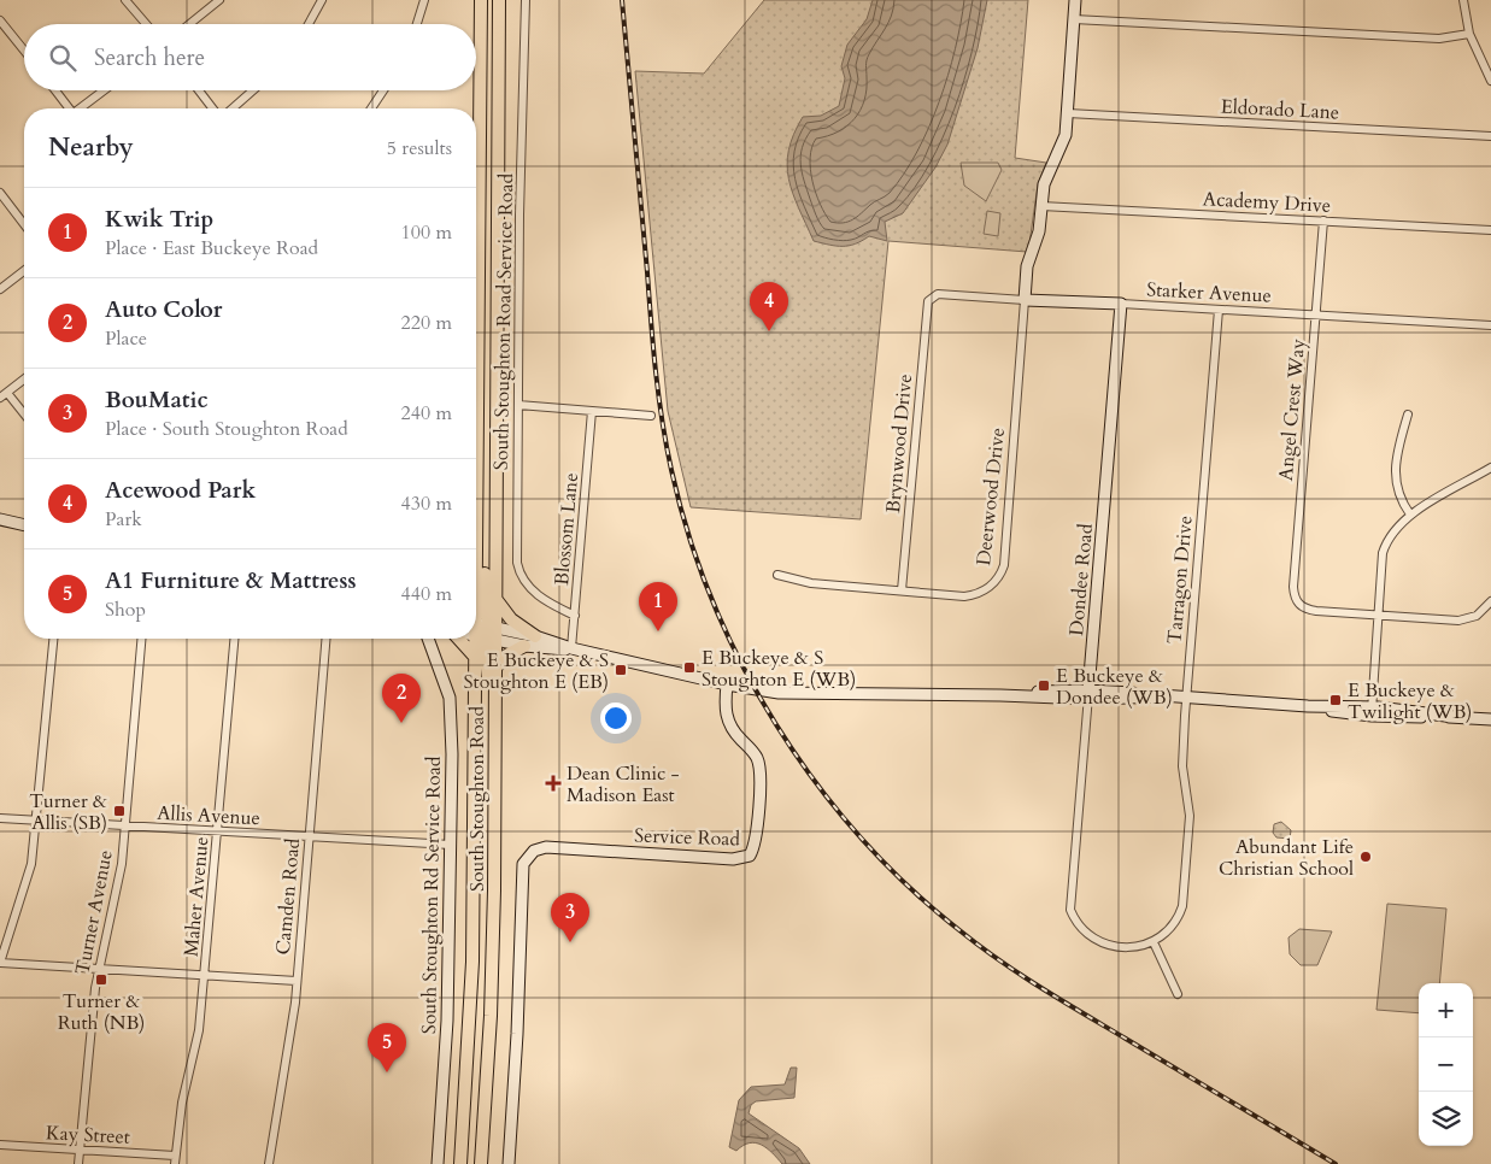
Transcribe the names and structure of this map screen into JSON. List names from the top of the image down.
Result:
{
  "streets": {
    "main road": ["South Stoughton Road"],
    "street": [
      "Eldorado Lane",
      "Academy Drive",
      "Starker Avenue",
      "South Stoughton Road Service Road",
      "Angel Crest Way",
      "Brynwood Drive",
      "Deerwood Drive",
      "Blossom Lane",
      "Dondee Road",
      "Tarragon Drive",
      "Allis Avenue",
      "Service Road",
      "South Stoughton Rd Service Road",
      "Maher Avenue",
      "Camden Road",
      "Turner Avenue",
      "Kay Street"
    ]
  },
  "crossings": [
    ["Academy Drive", "Angel Crest Way"],
    ["Starker Avenue", "Angel Crest Way"],
    ["Starker Avenue", "Brynwood Drive"],
    ["Starker Avenue", "Deerwood Drive"],
    ["Starker Avenue", "Dondee Road"],
    ["Starker Avenue", "Tarragon Drive"],
    ["South Stoughton Road Service Road", "Blossom Lane"],
    ["Brynwood Drive", "Deerwood Drive"],
    ["Dondee Road", "Tarragon Drive"],
    ["Allis Avenue", "South Stoughton Rd Service Road"],
    ["Allis Avenue", "Maher Avenue"],
    ["Allis Avenue", "Camden Road"],
    ["Allis Avenue", "Turner Avenue"],
    ["Maher Avenue", "Kay Street"],
    ["Turner Avenue", "Kay Street"]
  ],
  "places": {
    "transit": [
      "E Buckeye & S Stoughton E (WB)",
      "E Buckeye & S Stoughton E (EB)",
      "E Buckeye & Dondee (WB)",
      "E Buckeye & Twilight (WB)",
      "Turner & Allis (SB)",
      "Turner & Ruth (NB)"
    ],
    "health": ["Dean Clinic - Madison East"],
    "other": ["Abundant Life Christian School"]
  },
  "page": {
    "search": "Search here",
    "heading": ["Nearby", "5 results"],
    "list": [
      {
        "mark": "1",
        "name": "Kwik Trip",
        "note": "Place · East Buckeye Road",
        "value": "100 m"
      },
      {
        "mark": "2",
        "name": "Auto Color",
        "note": "Place",
        "value": "220 m"
      },
      {
        "mark": "3",
        "name": "BouMatic",
        "note": "Place · South Stoughton Road",
        "value": "240 m"
      },
      {
        "mark": "4",
        "name": "Acewood Park",
        "note": "Park",
        "value": "430 m"
      },
      {
        "mark": "5",
        "name": "A1 Furniture & Mattress",
        "note": "Shop",
        "value": "440 m"
      }
    ],
    "pins": [
      "4",
      "1",
      "2",
      "3",
      "5"
    ],
    "map_buttons": ["+", "−"]
  }
}
